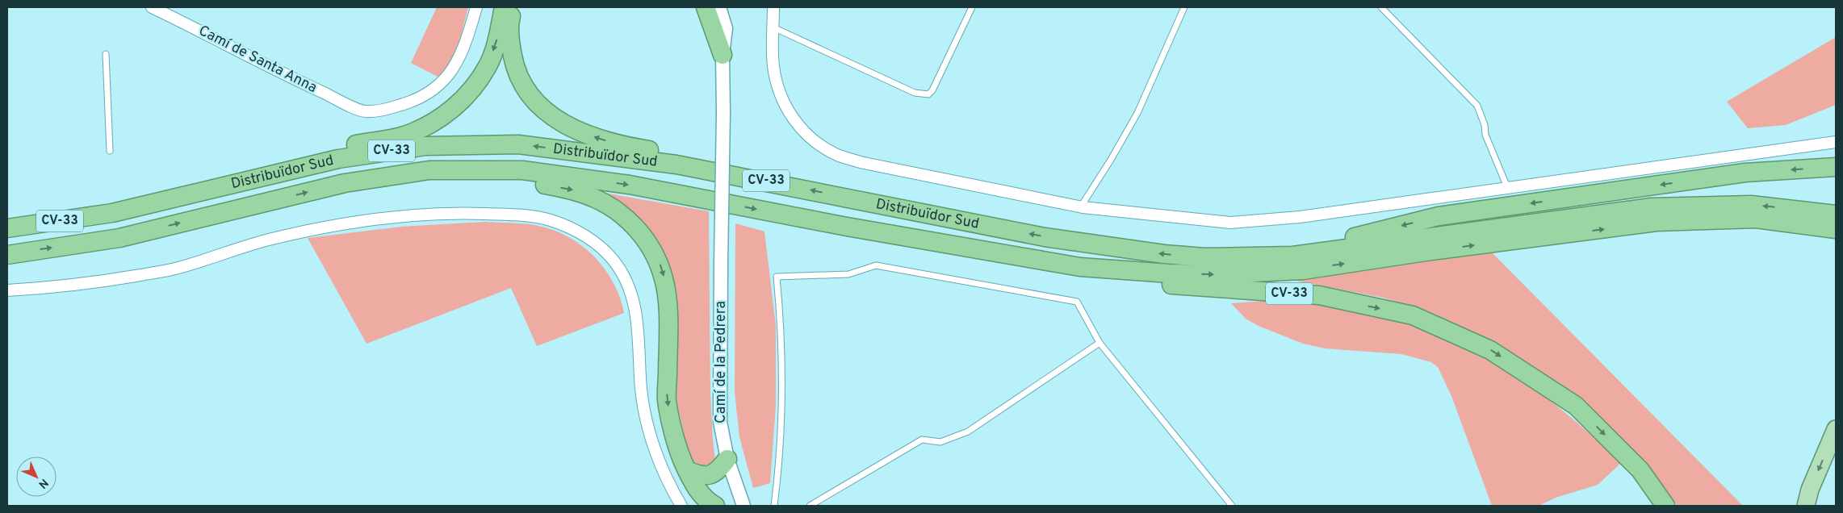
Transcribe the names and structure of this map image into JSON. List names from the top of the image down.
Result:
{
  "streets": {
    "highway": ["CV-33", "Distribuïdor Sud"],
    "street": ["Camí de Santa Anna", "Camí de la Pedrera"]
  },
  "crossings": [
    ["CV-33", "Distribuïdor Sud"]
  ],
  "north": "bottom right"
}
